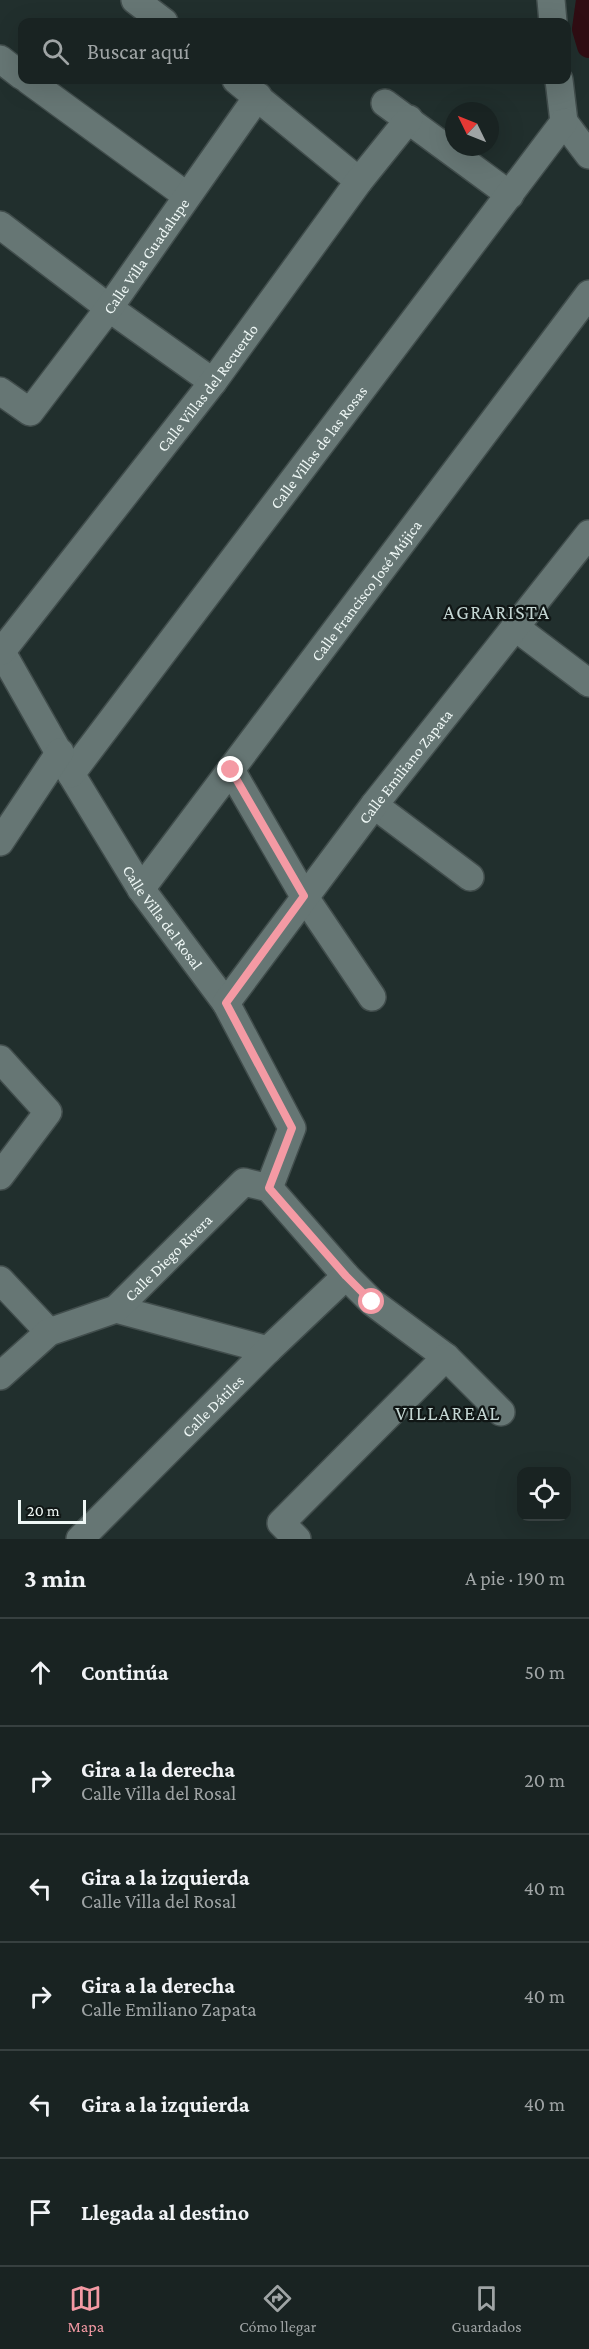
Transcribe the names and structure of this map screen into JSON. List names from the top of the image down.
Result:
{
  "streets": {
    "street": [
      "Calle Villa Guadalupe",
      "Calle Villas del Recuerdo",
      "Calle Villas de las Rosas",
      "Calle Francisco José Mújica",
      "Calle Emiliano Zapata",
      "Calle Villa del Rosal",
      "Calle Diego Rivera",
      "Calle Dátiles"
    ]
  },
  "crossings": [
    ["Calle Villas del Recuerdo", "Calle Villa del Rosal"],
    ["Calle Villas de las Rosas", "Calle Villa del Rosal"],
    ["Calle Francisco José Mújica", "Calle Villa del Rosal"],
    ["Calle Emiliano Zapata", "Calle Villa del Rosal"],
    ["Calle Villa del Rosal", "Calle Diego Rivera"]
  ],
  "districts": ["AGRARISTA", "VILLAREAL"],
  "scale_bar": "20 m",
  "north": "top left",
  "page": {
    "search": "Buscar aquí",
    "scale": "20 m",
    "heading": ["3 min", "A pie · 190 m"],
    "list": [
      ["Continúa", "50 m"],
      ["Gira a la derecha", "Calle Villa del Rosal", "20 m"],
      ["Gira a la izquierda", "Calle Villa del Rosal", "40 m"],
      ["Gira a la derecha", "Calle Emiliano Zapata", "40 m"],
      ["Gira a la izquierda", "40 m"],
      "Llegada al destino"
    ],
    "nav": ["Mapa", "Cómo llegar", "Guardados"]
  }
}
